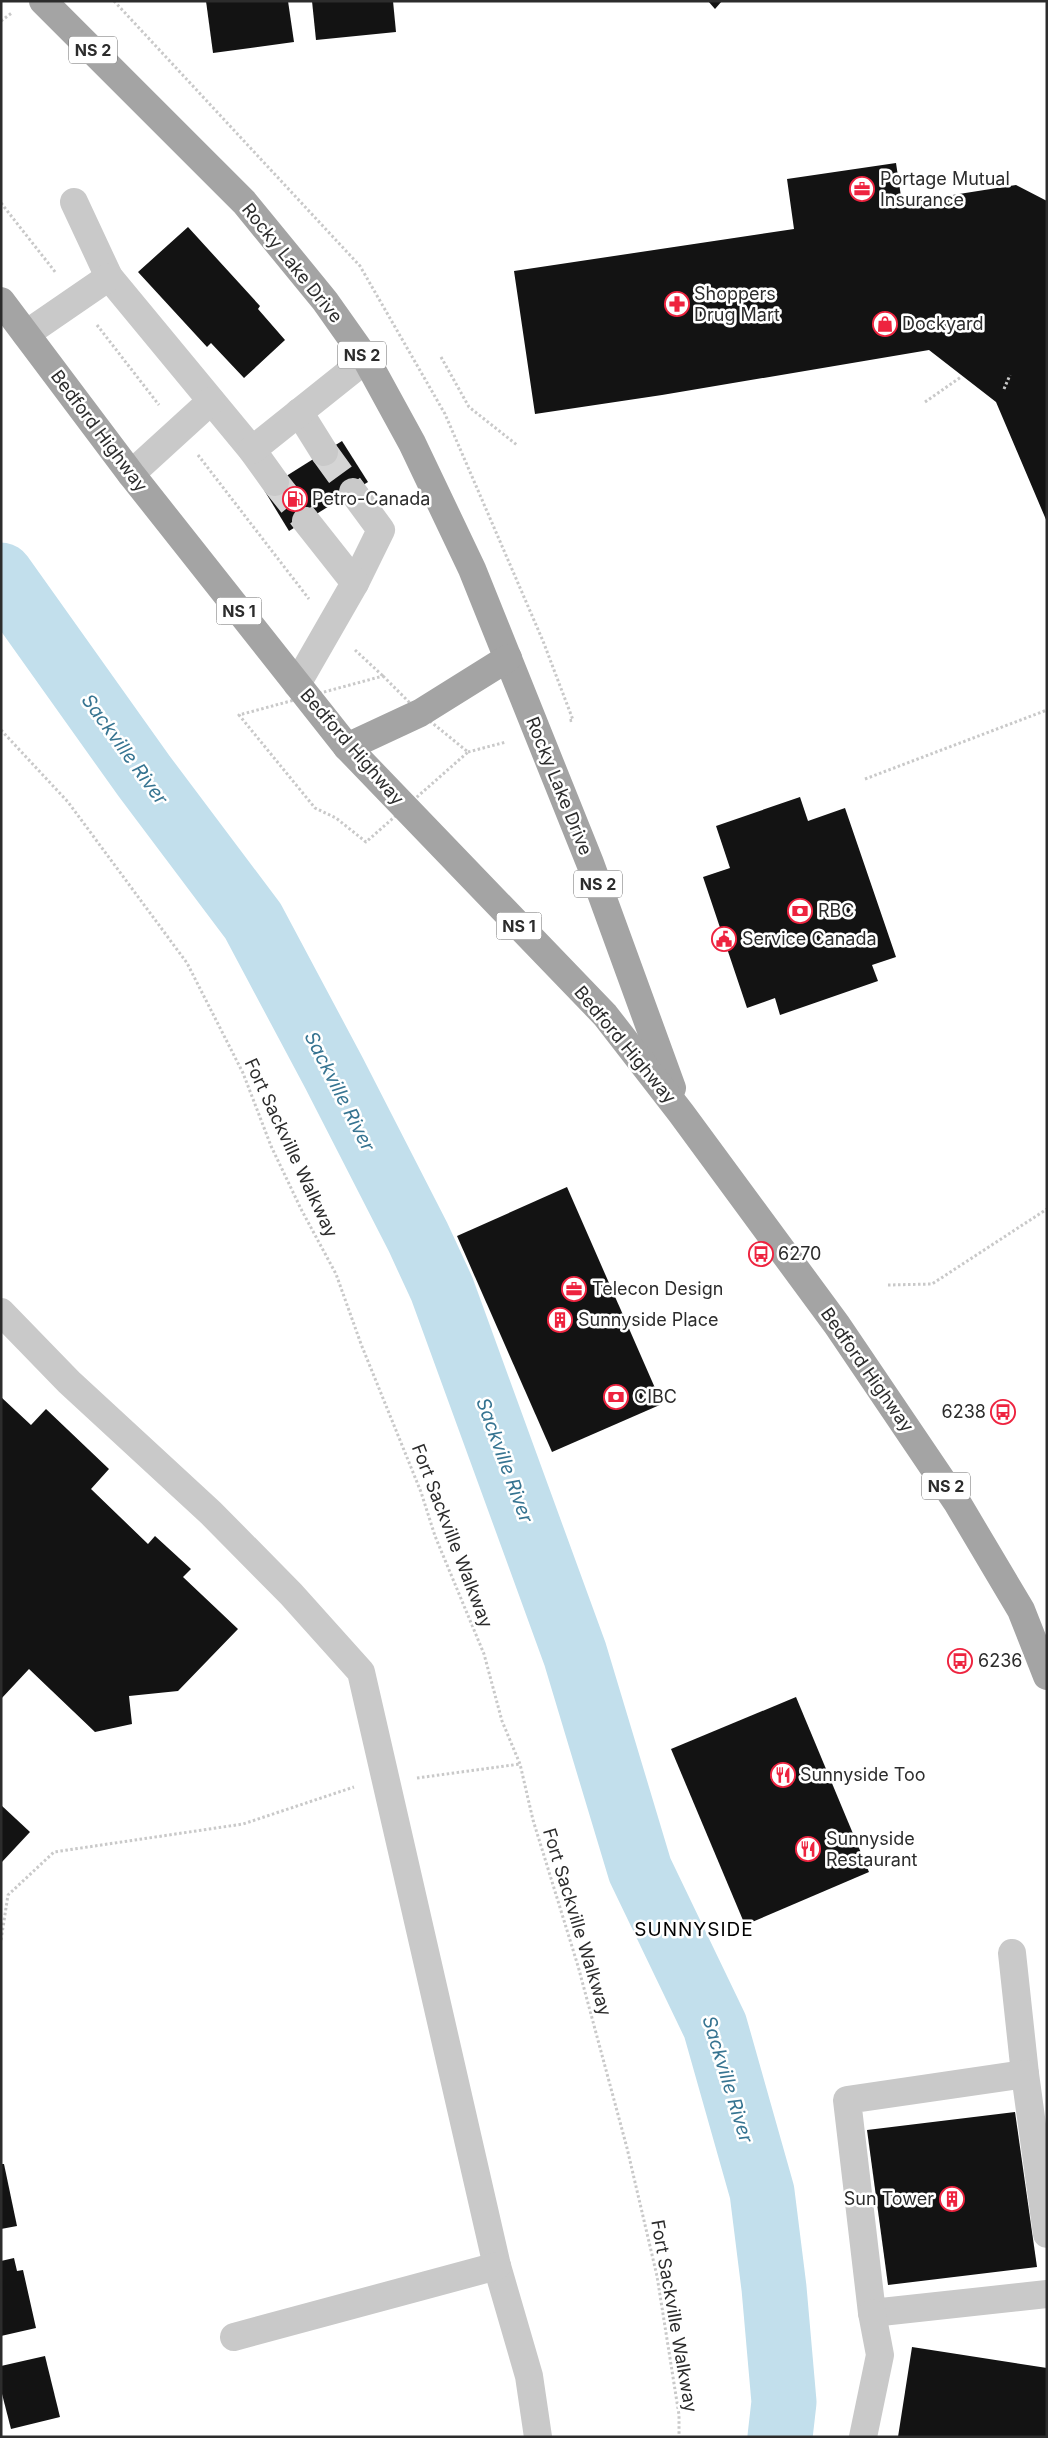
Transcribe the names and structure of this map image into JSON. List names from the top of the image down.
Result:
{
  "streets": {
    "main road": [
      "NS 2",
      "Rocky Lake Drive",
      "Bedford Highway",
      "NS 1"
    ],
    "path": ["Fort Sackville Walkway"]
  },
  "crossings": [
    ["Rocky Lake Drive", "Bedford Highway"]
  ],
  "districts": ["SUNNYSIDE"],
  "water": ["Sackville River"],
  "places": {
    "office": ["Portage Mutual Insurance", "Telecon Design"],
    "pharmacy": ["Shoppers Drug Mart"],
    "shop": ["Dockyard"],
    "fuel station": ["Petro-Canada"],
    "bank": ["RBC", "CIBC"],
    "public building": ["Service Canada"],
    "bus stop": ["6270", "6238", "6236"],
    "building": ["Sunnyside Place", "Sun Tower"],
    "restaurant": ["Sunnyside Too", "Sunnyside Restaurant"]
  }
}
